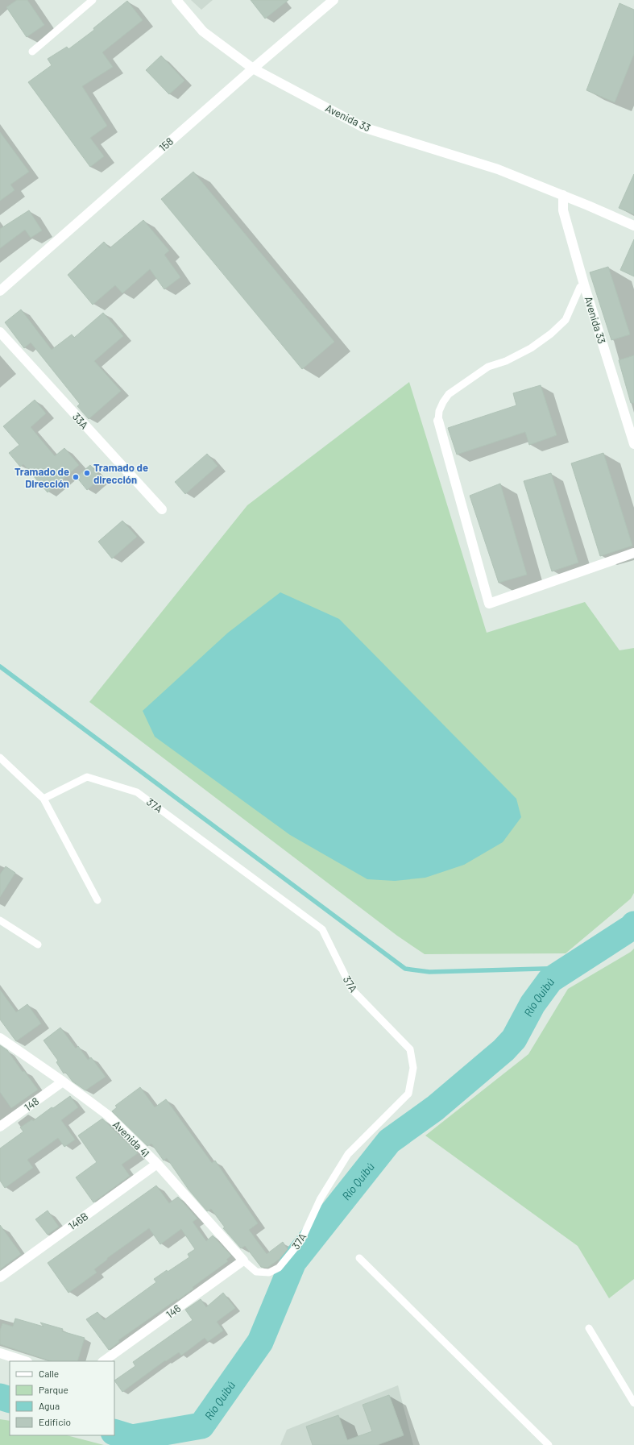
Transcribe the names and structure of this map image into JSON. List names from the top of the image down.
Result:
{
  "streets": {
    "street": [
      "Avenida 33",
      "158",
      "33A",
      "148",
      "Avenida 41",
      "146B",
      "146"
    ],
    "lane": ["37A"]
  },
  "crossings": [
    ["Avenida 33", "158"],
    ["37A", "Avenida 41"],
    ["37A", "146"],
    ["148", "Avenida 41"],
    ["Avenida 41", "146B"],
    ["Avenida 41", "146"]
  ],
  "water": ["Río Quibú"],
  "places": ["Tramado de dirección", "Tramado de Dirección"],
  "legend": [
    "Calle",
    "Parque",
    "Agua",
    "Edificio"
  ]
}
